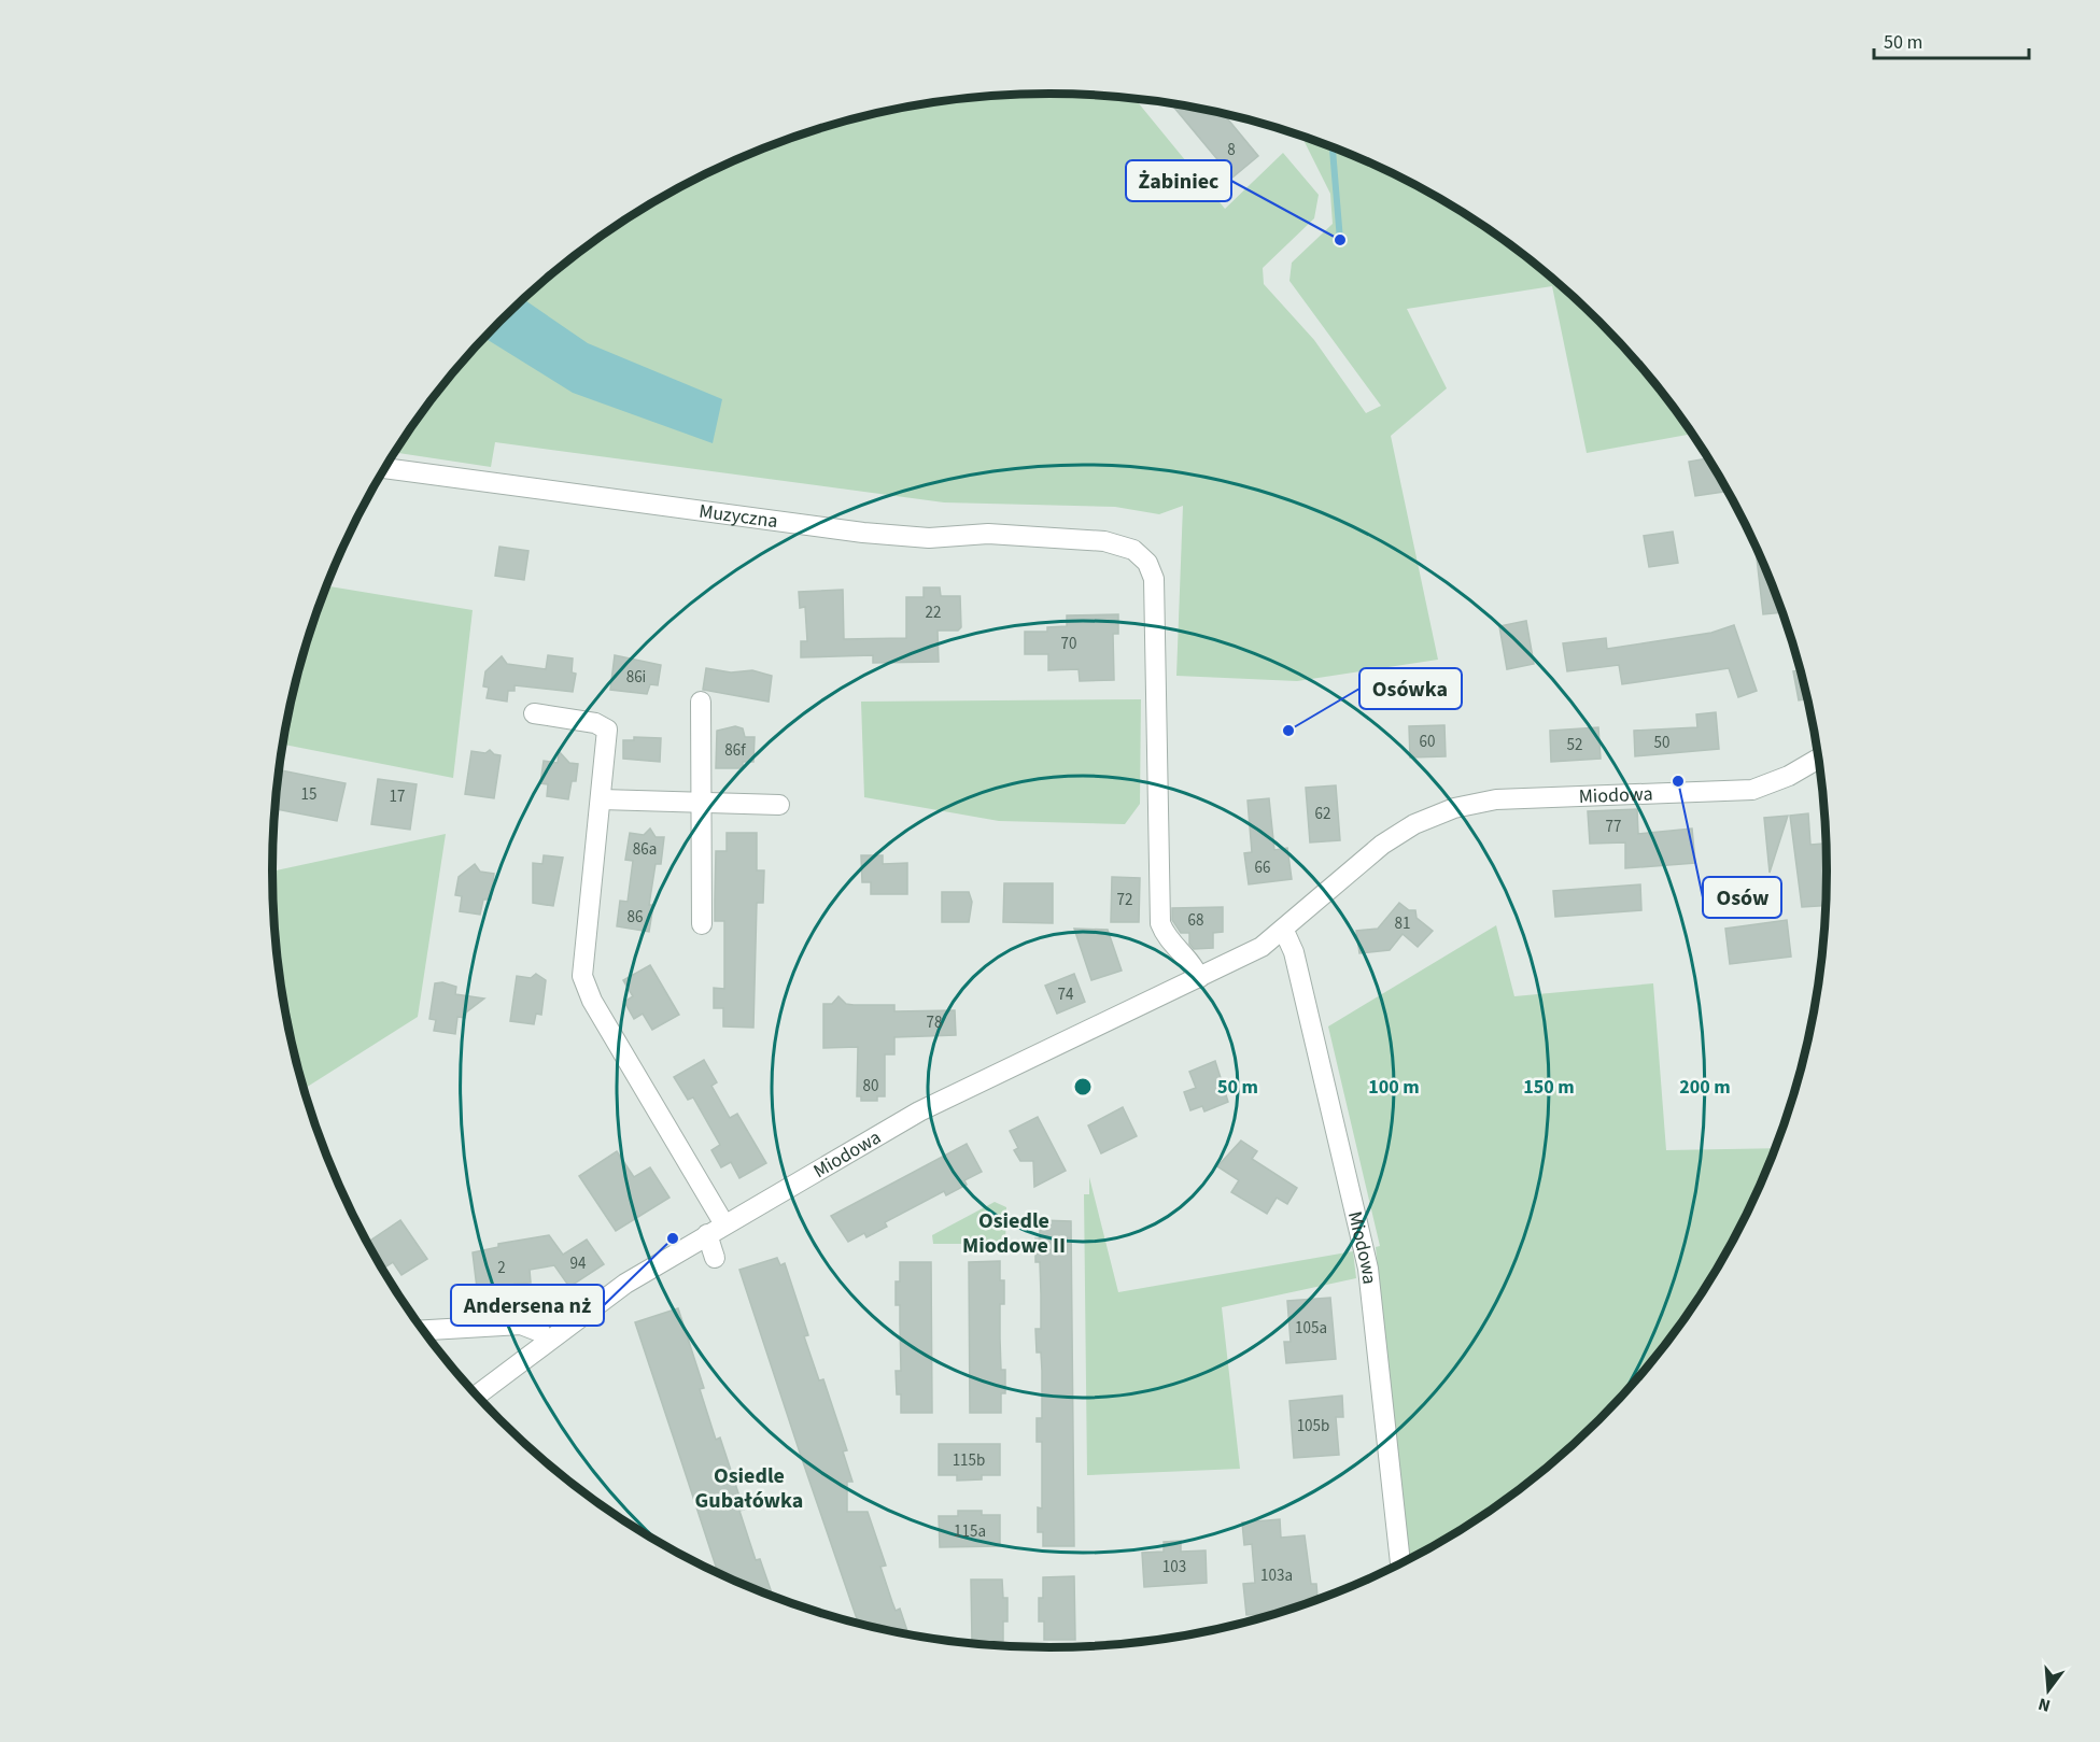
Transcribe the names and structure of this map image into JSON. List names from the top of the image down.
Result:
{
  "streets": {
    "street": ["Muzyczna", "Miodowa"]
  },
  "crossings": [
    ["Muzyczna", "Miodowa"]
  ],
  "districts": ["Osiedle Miodowe II", "Osiedle Gubałówka"],
  "places": [
    "Żabiniec",
    "Osówka",
    "Osów",
    "Andersena nż"
  ],
  "house_numbers": [
    "8",
    "22",
    "70",
    "86i",
    "60",
    "50",
    "52",
    "86f",
    "15",
    "17",
    "62",
    "77",
    "86a",
    "66",
    "72",
    "86",
    "68",
    "81",
    "74",
    "78",
    "80",
    "94",
    "2",
    "105a",
    "105b",
    "115b",
    "115a",
    "103",
    "103a"
  ],
  "scale_bar": "50 m",
  "north": "bottom",
  "rings": [
    "50 m",
    "100 m",
    "150 m",
    "200 m"
  ]
}
